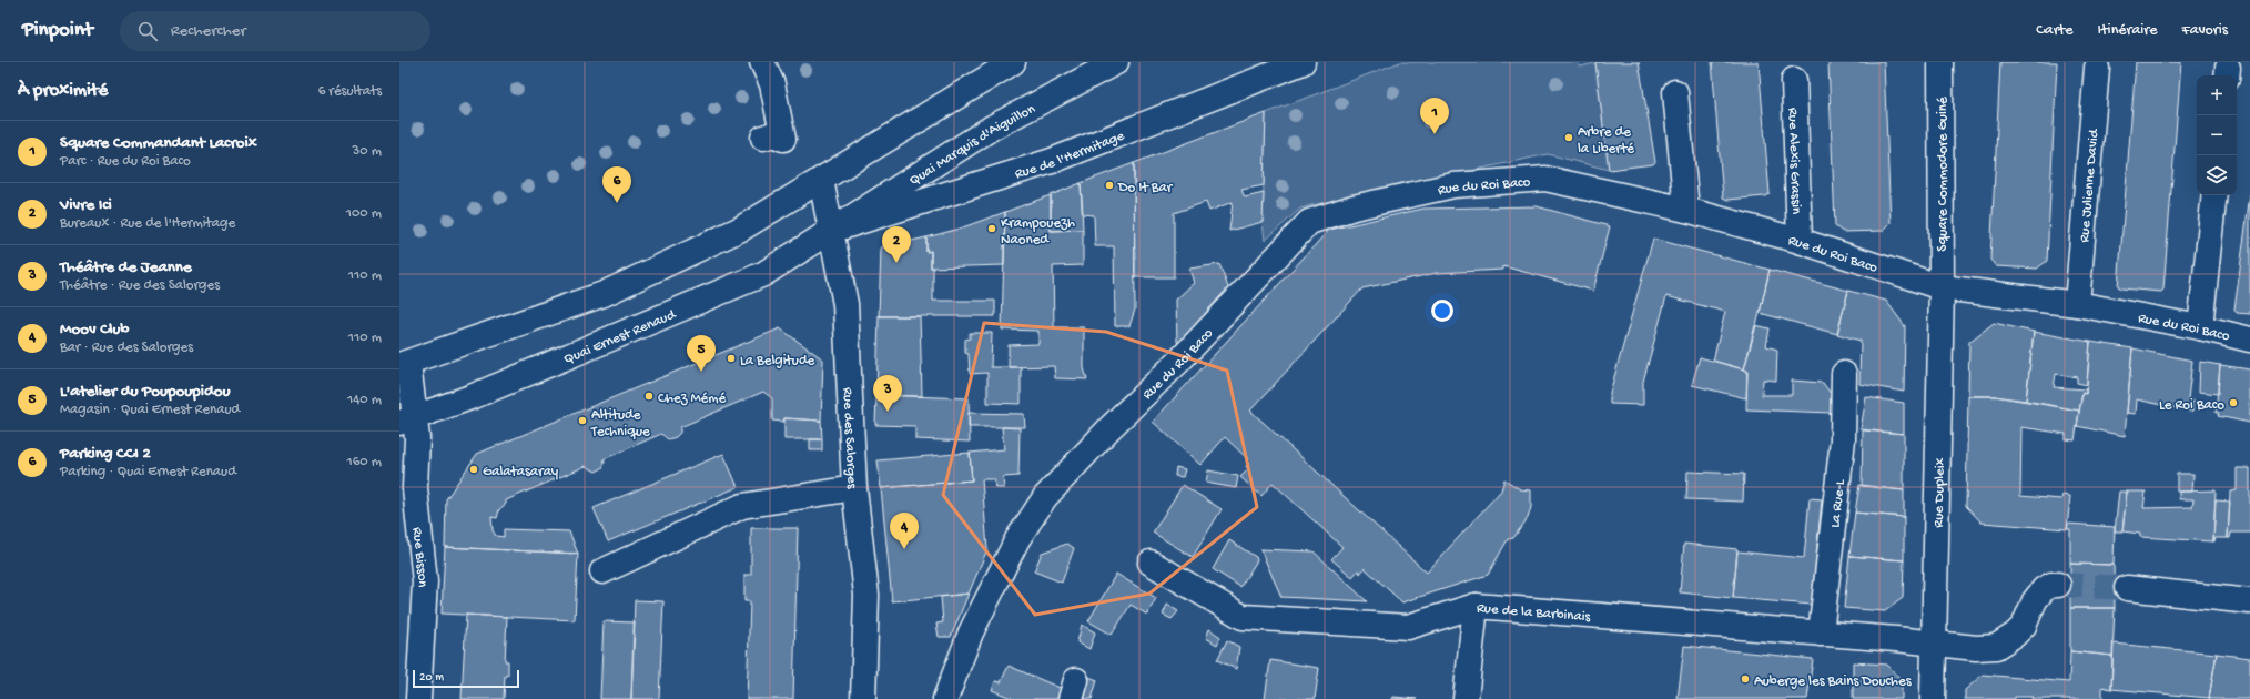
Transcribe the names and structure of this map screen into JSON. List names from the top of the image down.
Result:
{
  "streets": {
    "street": [
      "Quai Marquis d'Aiguillon",
      "Rue de l'Hermitage",
      "Rue Alexis Grassin",
      "Square Commodore Guiné",
      "Rue du Roi Baco",
      "Rue Julienne David",
      "Quai Ernest Renaud",
      "Rue des Salorges",
      "Rue Dupleix",
      "La Rue-L",
      "Rue Bisson",
      "Rue de la Barbinais"
    ]
  },
  "crossings": [
    ["Quai Marquis d'Aiguillon", "Rue de l'Hermitage"],
    ["Quai Marquis d'Aiguillon", "Quai Ernest Renaud"],
    ["Quai Marquis d'Aiguillon", "Rue des Salorges"],
    ["Rue de l'Hermitage", "Quai Ernest Renaud"],
    ["Rue de l'Hermitage", "Rue des Salorges"],
    ["Rue Alexis Grassin", "Rue du Roi Baco"],
    ["Square Commodore Guiné", "Rue du Roi Baco"],
    ["Square Commodore Guiné", "Rue Dupleix"],
    ["Rue du Roi Baco", "Rue Julienne David"],
    ["Rue du Roi Baco", "Rue Dupleix"],
    ["Quai Ernest Renaud", "Rue des Salorges"],
    ["Quai Ernest Renaud", "Rue Bisson"],
    ["Rue Dupleix", "Rue de la Barbinais"],
    ["La Rue-L", "Rue de la Barbinais"]
  ],
  "places": [
    "Arbre de la Liberté",
    "Do It Bar",
    "Krampouezh Naoned",
    "La Belgitude",
    "Chez Mémé",
    "Le Roi Baco",
    "Altitude Technique",
    "Galatasaray",
    "Auberge les Bains Douches"
  ],
  "scale_bar": "20 m",
  "page": {
    "header": "Pinpoint",
    "search": "Rechercher",
    "nav": ["Carte", "Itinéraire", "Favoris"],
    "heading": ["À proximité", "6 résultats"],
    "map_buttons": ["+", "−"],
    "pins": [
      "1",
      "6",
      "2",
      "5",
      "3",
      "4"
    ],
    "list": [
      {
        "mark": "1",
        "name": "Square Commandant Lacroix",
        "note": "Parc · Rue du Roi Baco",
        "value": "30 m"
      },
      {
        "mark": "2",
        "name": "Vivre Ici",
        "note": "Bureaux · Rue de l'Hermitage",
        "value": "100 m"
      },
      {
        "mark": "3",
        "name": "Théâtre de Jeanne",
        "note": "Théâtre · Rue des Salorges",
        "value": "110 m"
      },
      {
        "mark": "4",
        "name": "Moov Club",
        "note": "Bar · Rue des Salorges",
        "value": "110 m"
      },
      {
        "mark": "5",
        "name": "L'atelier du Poupoupidou",
        "note": "Magasin · Quai Ernest Renaud",
        "value": "140 m"
      },
      {
        "mark": "6",
        "name": "Parking CCI 2",
        "note": "Parking · Quai Ernest Renaud",
        "value": "160 m"
      }
    ],
    "scale": "20 m"
  }
}
